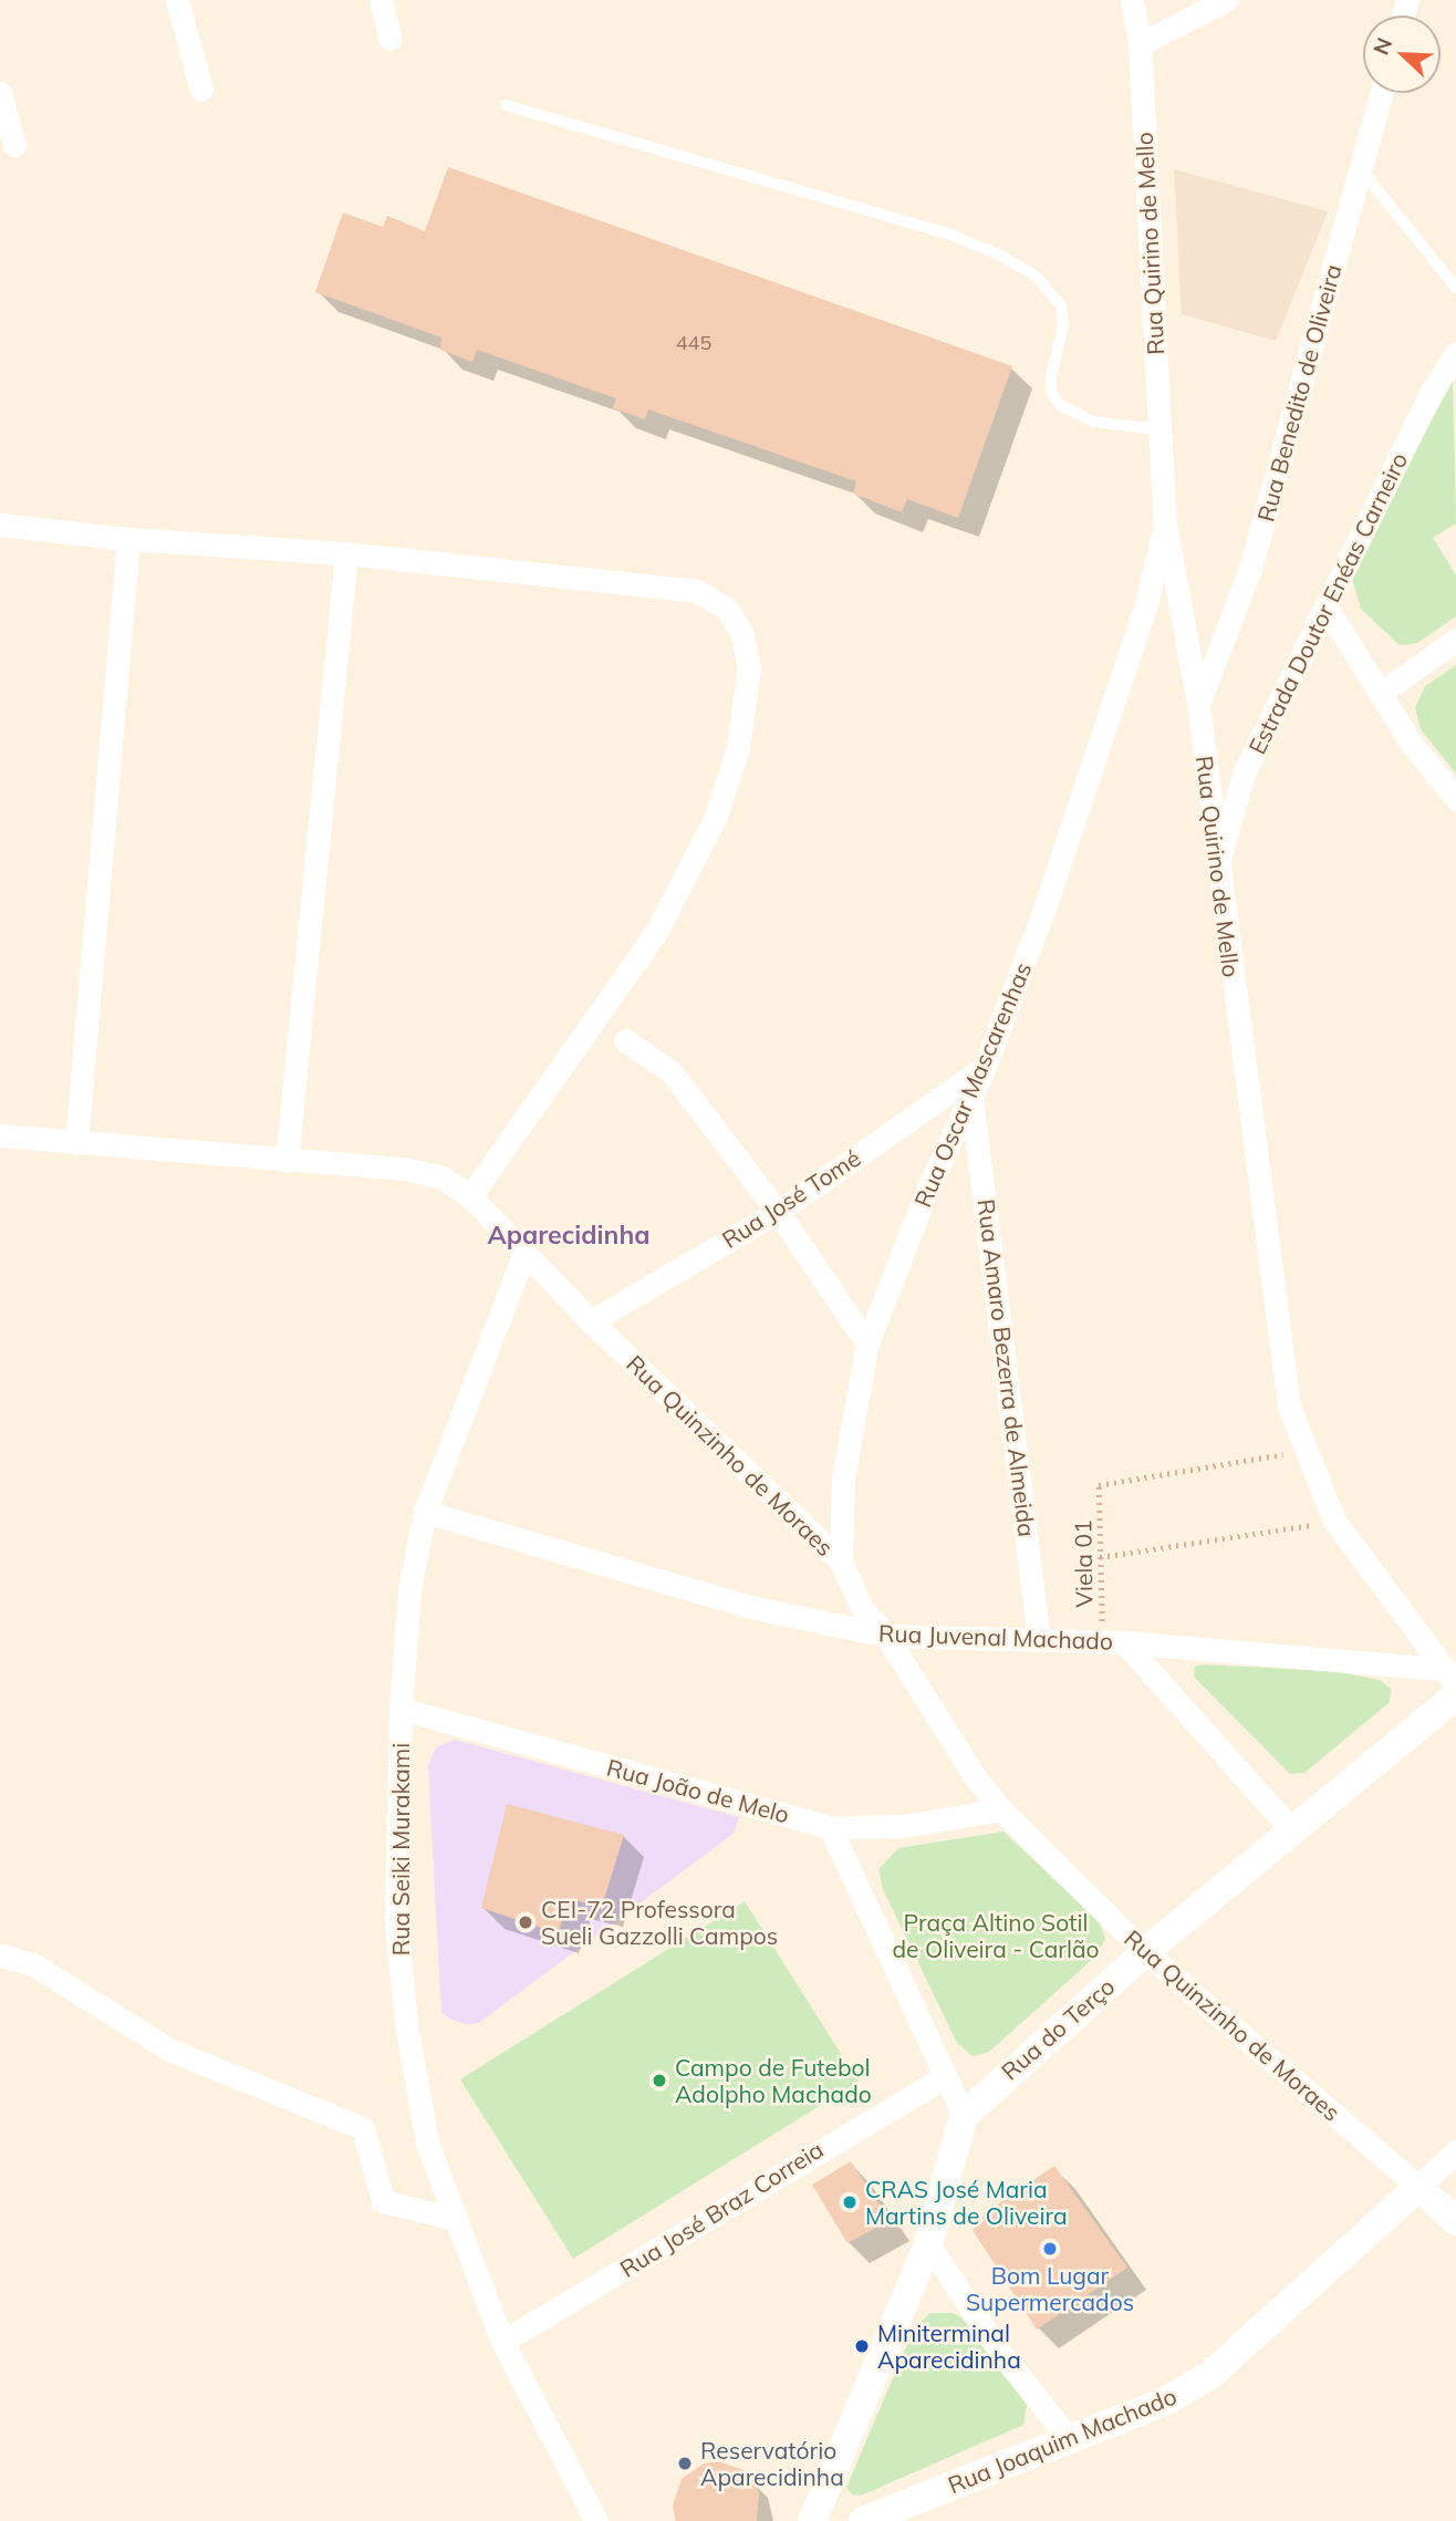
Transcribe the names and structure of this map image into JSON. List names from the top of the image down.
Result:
{
  "streets": {
    "street": [
      "Rua Quirino de Mello",
      "Rua Benedito de Oliveira",
      "Estrada Doutor Enéas Carneiro",
      "Rua Oscar Mascarenhas",
      "Rua José Tomé",
      "Rua Amaro Bezerra de Almeida",
      "Rua Quinzinho de Moraes",
      "Rua Juvenal Machado",
      "Rua João de Melo",
      "Rua Seiki Murakami",
      "Rua do Terço",
      "Rua José Braz Correia",
      "Rua Joaquim Machado"
    ],
    "path": ["Viela 01"]
  },
  "crossings": [
    ["Rua Quirino de Mello", "Rua Benedito de Oliveira"],
    ["Rua Quirino de Mello", "Estrada Doutor Enéas Carneiro"],
    ["Rua Quirino de Mello", "Rua Oscar Mascarenhas"],
    ["Rua Quirino de Mello", "Viela 01"],
    ["Rua Quirino de Mello", "Rua Juvenal Machado"],
    ["Rua Oscar Mascarenhas", "Rua José Tomé"],
    ["Rua Oscar Mascarenhas", "Rua Amaro Bezerra de Almeida"],
    ["Rua Oscar Mascarenhas", "Rua Quinzinho de Moraes"],
    ["Rua José Tomé", "Rua Quinzinho de Moraes"],
    ["Rua Amaro Bezerra de Almeida", "Rua Juvenal Machado"],
    ["Rua Quinzinho de Moraes", "Rua Juvenal Machado"],
    ["Rua Quinzinho de Moraes", "Rua João de Melo"],
    ["Rua Quinzinho de Moraes", "Rua Seiki Murakami"],
    ["Rua Quinzinho de Moraes", "Rua do Terço"],
    ["Rua Quinzinho de Moraes", "Rua Joaquim Machado"],
    ["Viela 01", "Rua Juvenal Machado"],
    ["Rua Juvenal Machado", "Rua Seiki Murakami"],
    ["Rua João de Melo", "Rua Seiki Murakami"],
    ["Rua Seiki Murakami", "Rua José Braz Correia"]
  ],
  "districts": ["Aparecidinha"],
  "parks": ["Praça Altino Sotil de Oliveira - Carlão"],
  "places": [
    "CEI-72 Professora Sueli Gazzolli Campos",
    "Campo de Futebol Adolpho Machado",
    "CRAS José Maria Martins de Oliveira",
    "Bom Lugar Supermercados",
    "Miniterminal Aparecidinha",
    "Reservatório Aparecidinha"
  ],
  "house_numbers": ["445"],
  "north": "top left"
}
